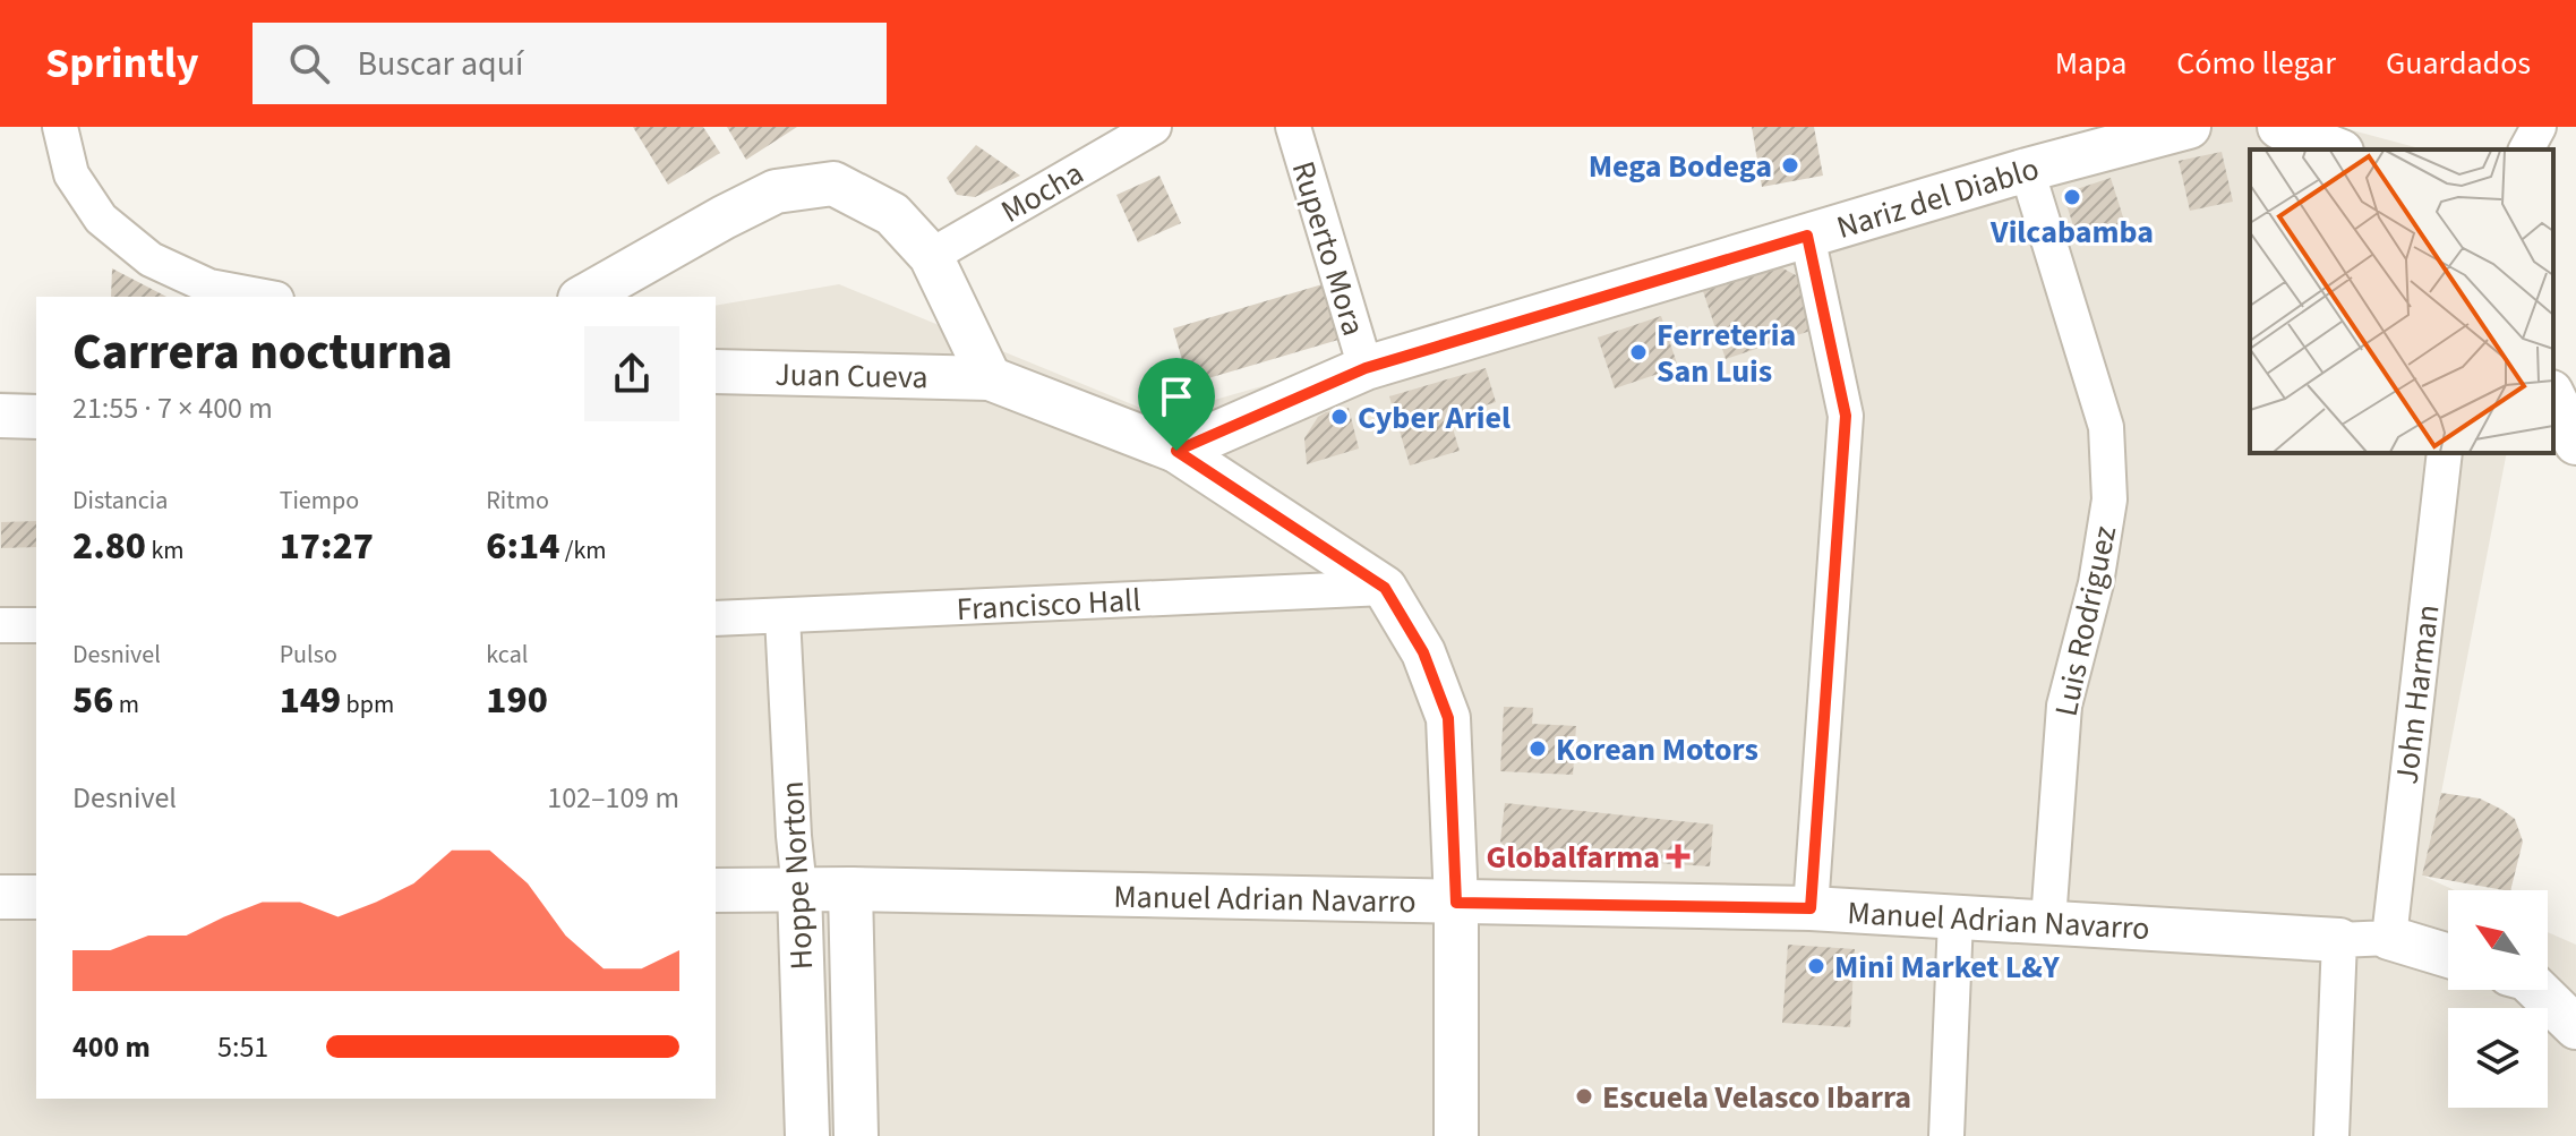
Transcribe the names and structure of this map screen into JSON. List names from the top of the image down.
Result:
{
  "streets": {
    "street": [
      "Mocha",
      "Nariz del Diablo",
      "Ruperto Mora",
      "Juan Cueva",
      "Francisco Hall",
      "Luis Rodriguez",
      "John Harman",
      "Hoppe Norton",
      "Manuel Adrian Navarro"
    ]
  },
  "crossings": [
    ["Mocha", "Juan Cueva"],
    ["Nariz del Diablo", "Ruperto Mora"],
    ["Nariz del Diablo", "Juan Cueva"],
    ["Nariz del Diablo", "Luis Rodriguez"],
    ["Juan Cueva", "Francisco Hall"],
    ["Francisco Hall", "Hoppe Norton"],
    ["Luis Rodriguez", "Manuel Adrian Navarro"],
    ["John Harman", "Manuel Adrian Navarro"],
    ["Hoppe Norton", "Manuel Adrian Navarro"]
  ],
  "places": {
    "other": [
      "Mega Bodega",
      "Vilcabamba",
      "Ferreteria San Luis",
      "Cyber Ariel",
      "Korean Motors",
      "Mini Market L&Y",
      "Escuela Velasco Ibarra"
    ],
    "health": ["Globalfarma"]
  },
  "north": "top left",
  "page": {
    "header": "Sprintly",
    "search": "Buscar aquí",
    "nav": ["Mapa", "Cómo llegar", "Guardados"],
    "heading": ["Carrera nocturna", "21:55 · 7 × 400 m"],
    "stats": [
      ["Distancia", "2.80 km"],
      ["Tiempo", "17:27"],
      ["Ritmo", "6:14 /km"],
      ["Desnivel", "56 m"],
      ["Pulso", "149 bpm"],
      ["kcal", "190"]
    ],
    "chart": ["Desnivel", "102–109 m"],
    "list": [
      {
        "name": "400 m",
        "note": "5:51"
      }
    ]
  }
}
